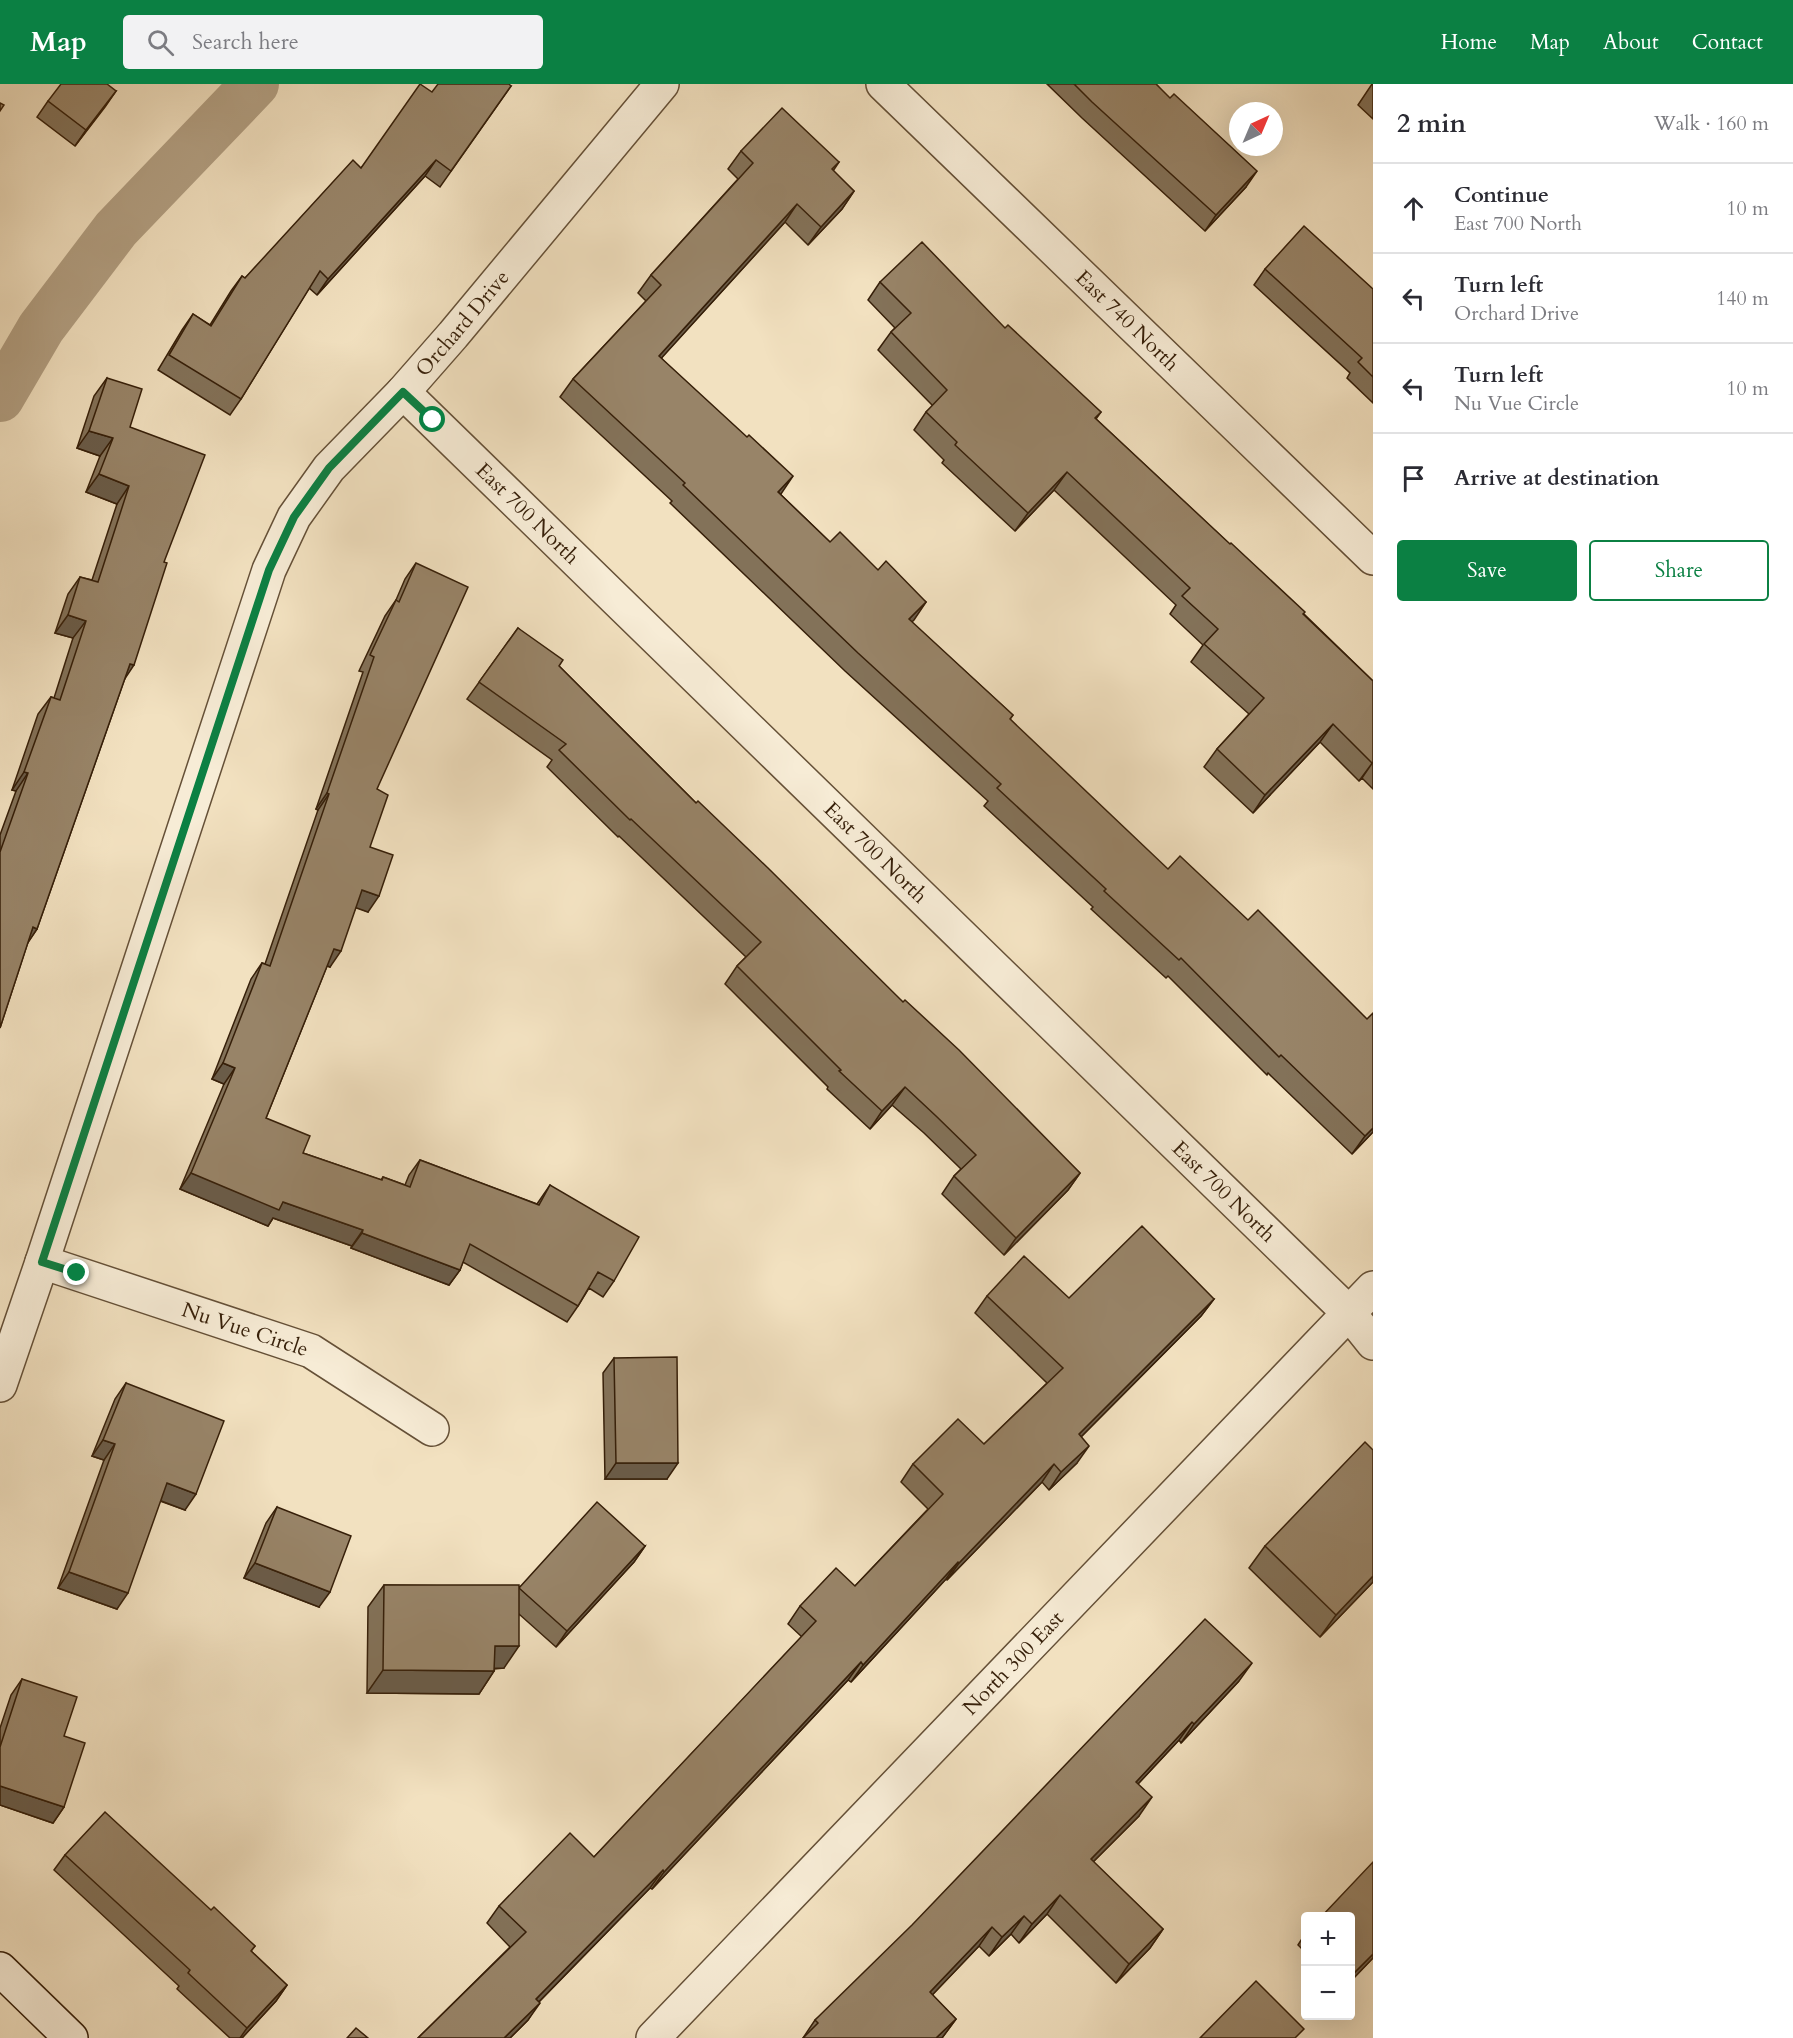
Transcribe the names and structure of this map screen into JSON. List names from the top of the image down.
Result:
{
  "streets": {
    "street": [
      "East 740 North",
      "Orchard Drive",
      "East 700 North",
      "Nu Vue Circle",
      "North 300 East"
    ]
  },
  "crossings": [
    ["Orchard Drive", "East 700 North"],
    ["Orchard Drive", "Nu Vue Circle"],
    ["East 700 North", "North 300 East"]
  ],
  "north": "top right",
  "page": {
    "header": "Map",
    "search": "Search here",
    "nav": [
      "Home",
      "Map",
      "About",
      "Contact"
    ],
    "heading": ["2 min", "Walk · 160 m"],
    "list": [
      ["Continue", "East 700 North", "10 m"],
      ["Turn left", "Orchard Drive", "140 m"],
      ["Turn left", "Nu Vue Circle", "10 m"],
      "Arrive at destination"
    ],
    "buttons": ["Save", "Share"],
    "map_buttons": ["+", "−"]
  }
}
